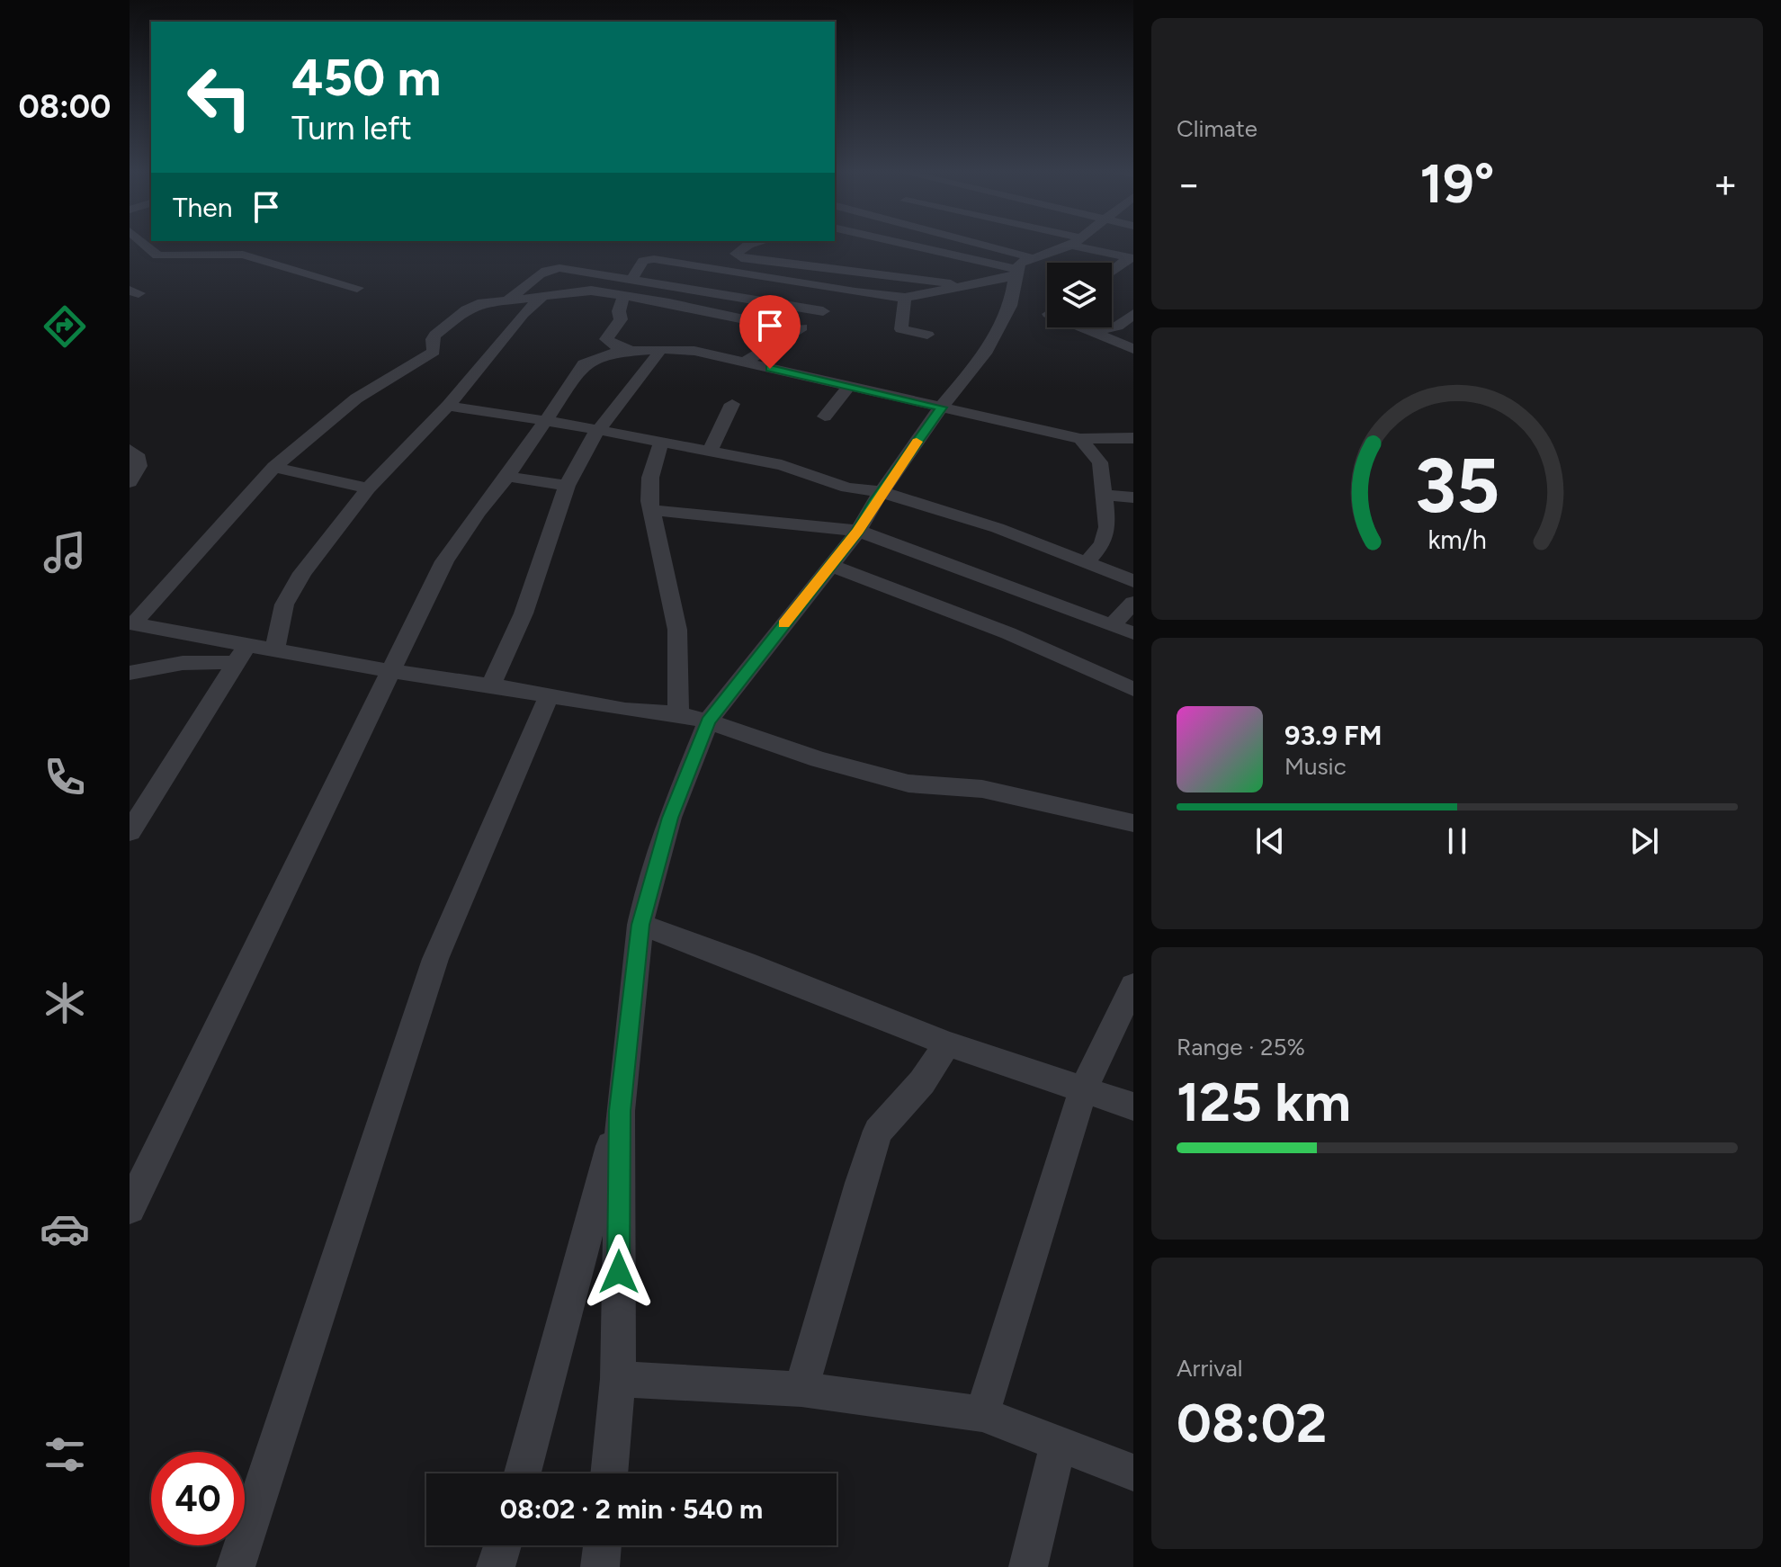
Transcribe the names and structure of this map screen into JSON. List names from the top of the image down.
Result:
{
  "page": {
    "tabs": "08:00",
    "tile": [
      "Climate",
      ["Range · 25%", "125 km"],
      ["Arrival", "08:02"]
    ],
    "turn": ["450 m", "Turn left"],
    "heat": ["−", "19°", "+"],
    "then": "Then",
    "song": ["93.9 FM", "Music"],
    "limit": "40",
    "trip": "08:02 · 2 min · 540 m",
    "gauge": ["35", "km/h"]
  }
}
